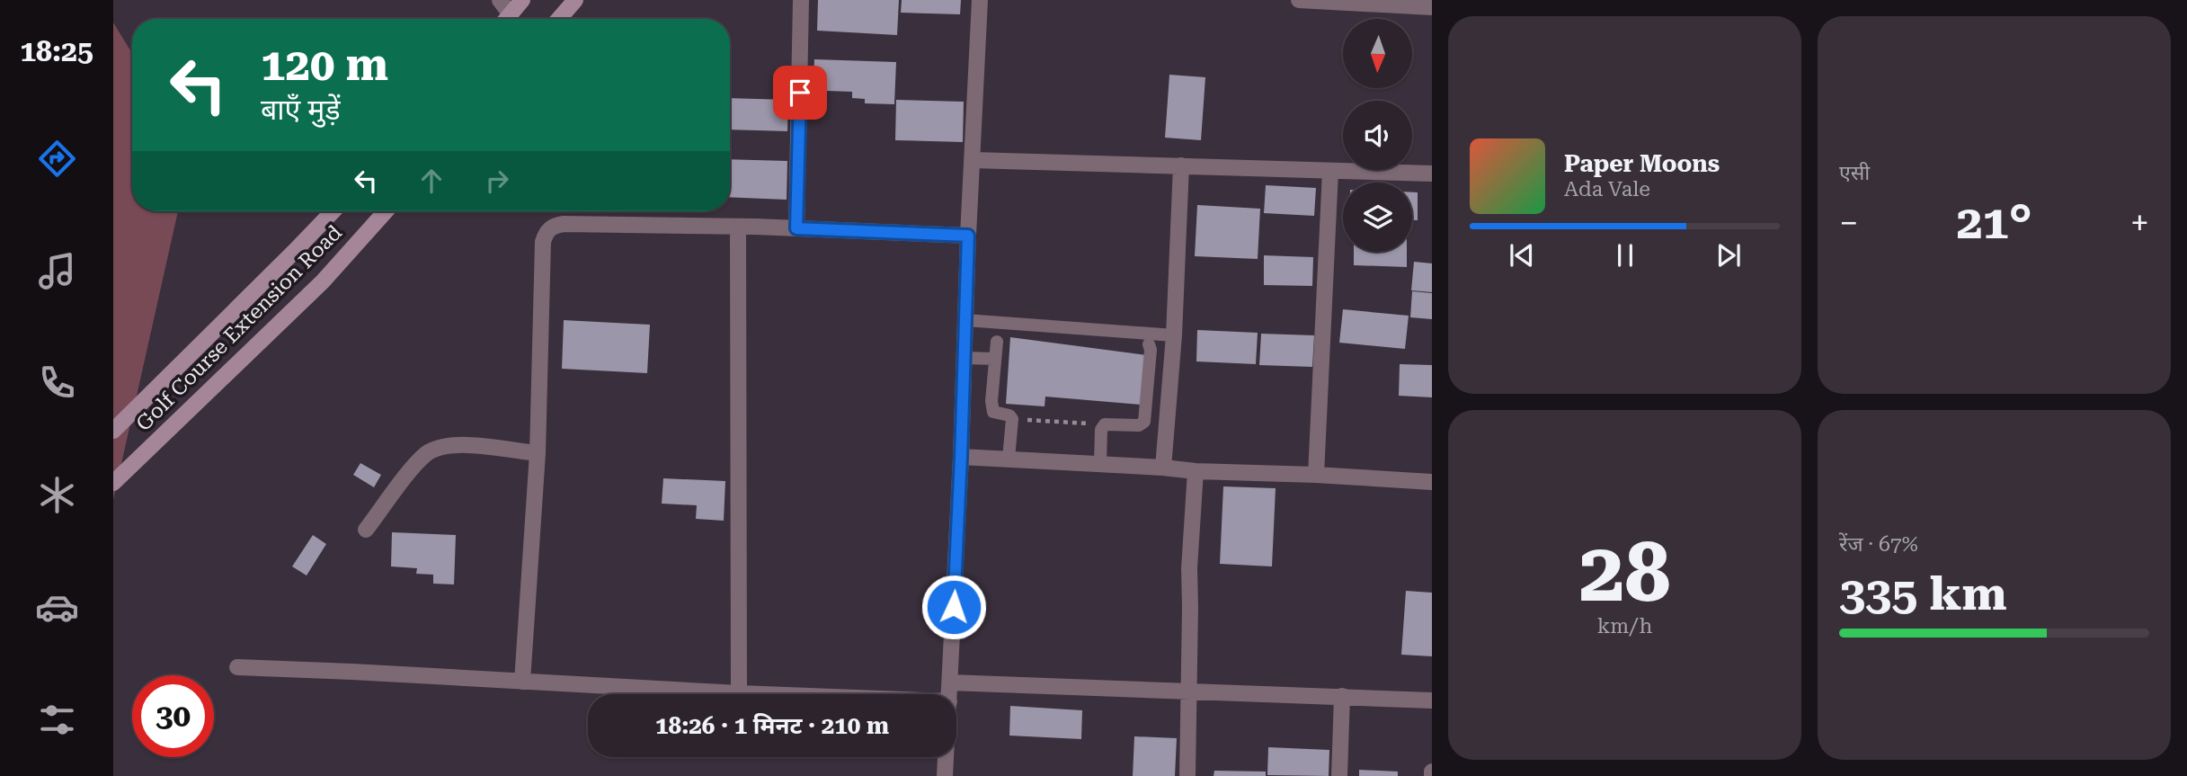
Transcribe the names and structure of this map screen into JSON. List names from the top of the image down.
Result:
{
  "streets": {
    "main road": ["Golf Course Extension Road"]
  },
  "north": "bottom",
  "page": {
    "tabs": "18:25",
    "tile": [
      "एसी",
      ["28", "km/h"],
      ["रेंज · 67%", "335 km"]
    ],
    "turn": ["120 m", "बाएँ मुड़ें"],
    "song": ["Paper Moons", "Ada Vale"],
    "heat": ["−", "21°", "+"],
    "limit": "30",
    "trip": "18:26 · 1 मिनट · 210 m"
  }
}
